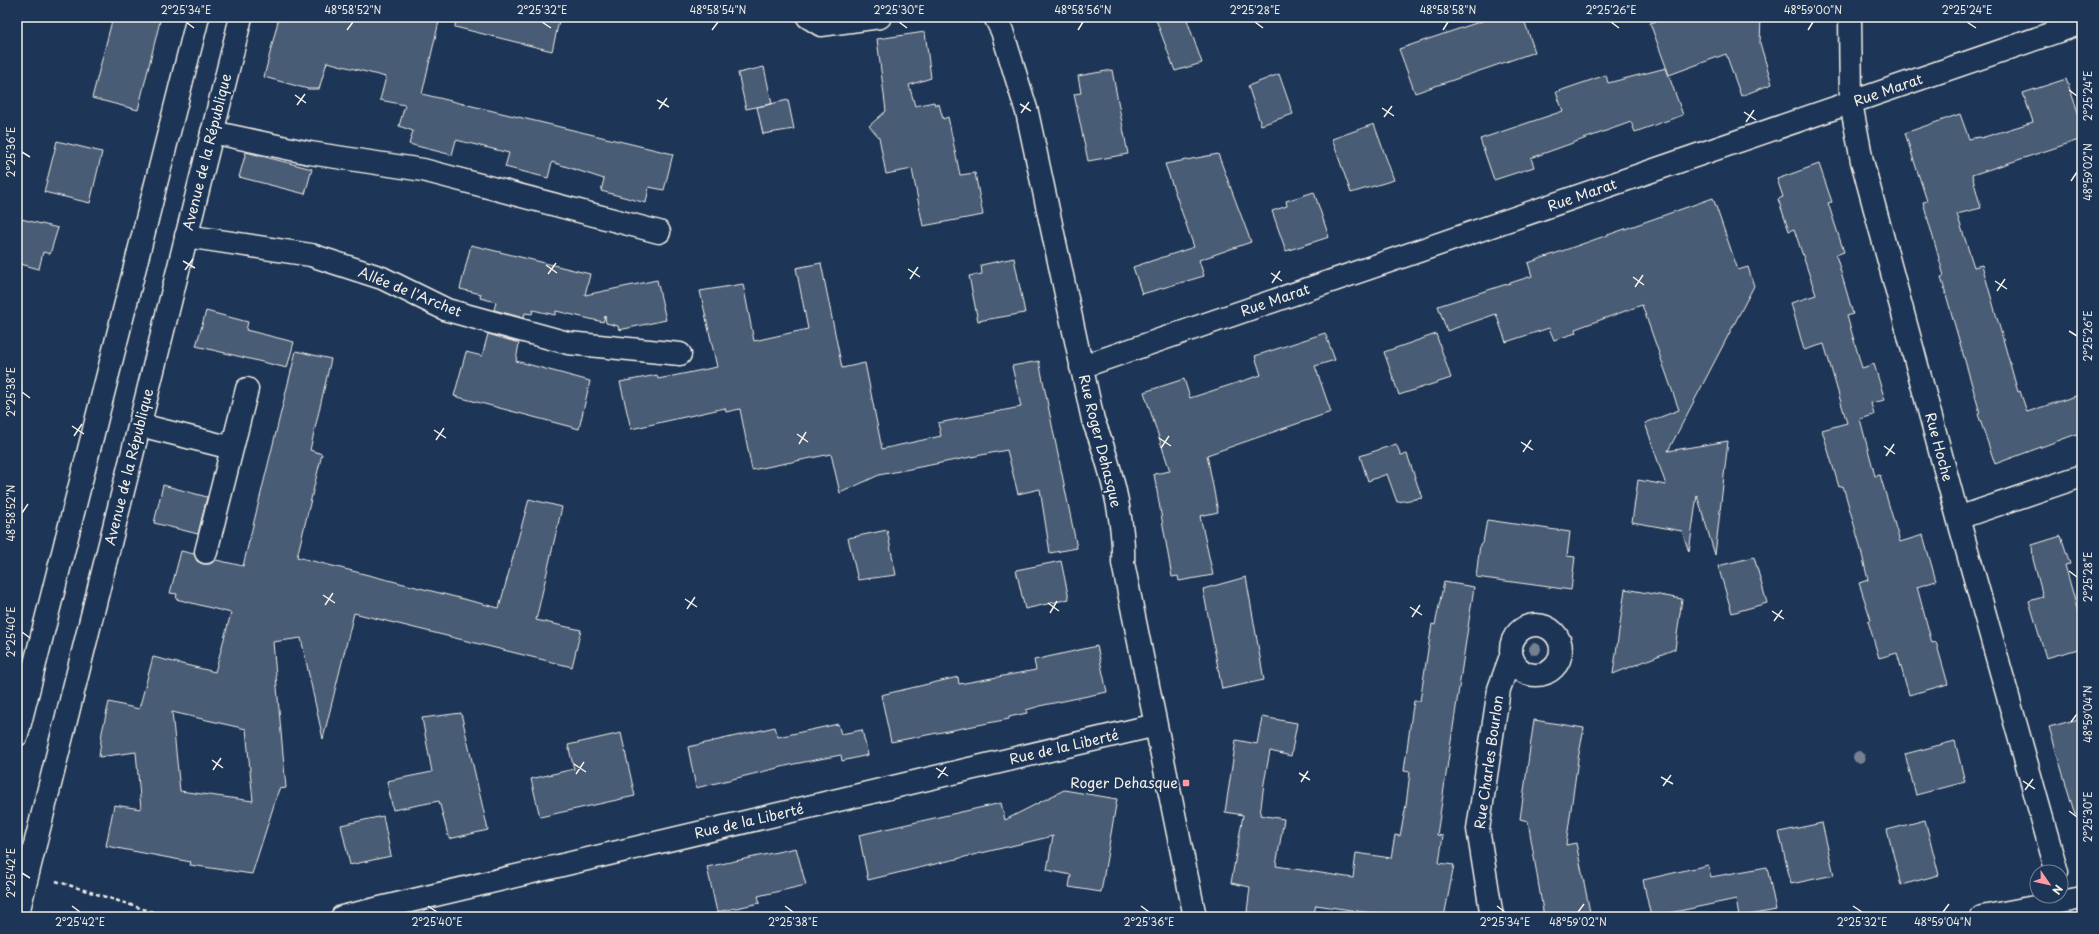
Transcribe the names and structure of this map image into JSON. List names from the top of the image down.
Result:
{
  "streets": {
    "street": [
      "Rue Marat",
      "Avenue de la République",
      "Allée de l'Archet",
      "Rue Roger Dehasque",
      "Rue Hoche",
      "Rue de la Liberté",
      "Rue Charles Bourlon"
    ]
  },
  "crossings": [
    ["Rue Marat", "Rue Roger Dehasque"],
    ["Rue Marat", "Rue Hoche"],
    ["Avenue de la République", "Allée de l'Archet"],
    ["Rue Roger Dehasque", "Rue de la Liberté"]
  ],
  "places": {
    "transit": ["Roger Dehasque"]
  },
  "north": "bottom right",
  "coordinates": [
    "2°25'34\"E",
    "48°58'52\"N",
    "2°25'32\"E",
    "48°58'54\"N",
    "2°25'30\"E",
    "48°58'56\"N",
    "2°25'28\"E",
    "48°58'58\"N",
    "2°25'26\"E",
    "48°59'00\"N",
    "2°25'24\"E",
    "2°25'36\"E",
    "48°59'02\"N",
    "2°25'38\"E",
    "2°25'40\"E",
    "48°59'04\"N",
    "2°25'42\"E"
  ]
}
